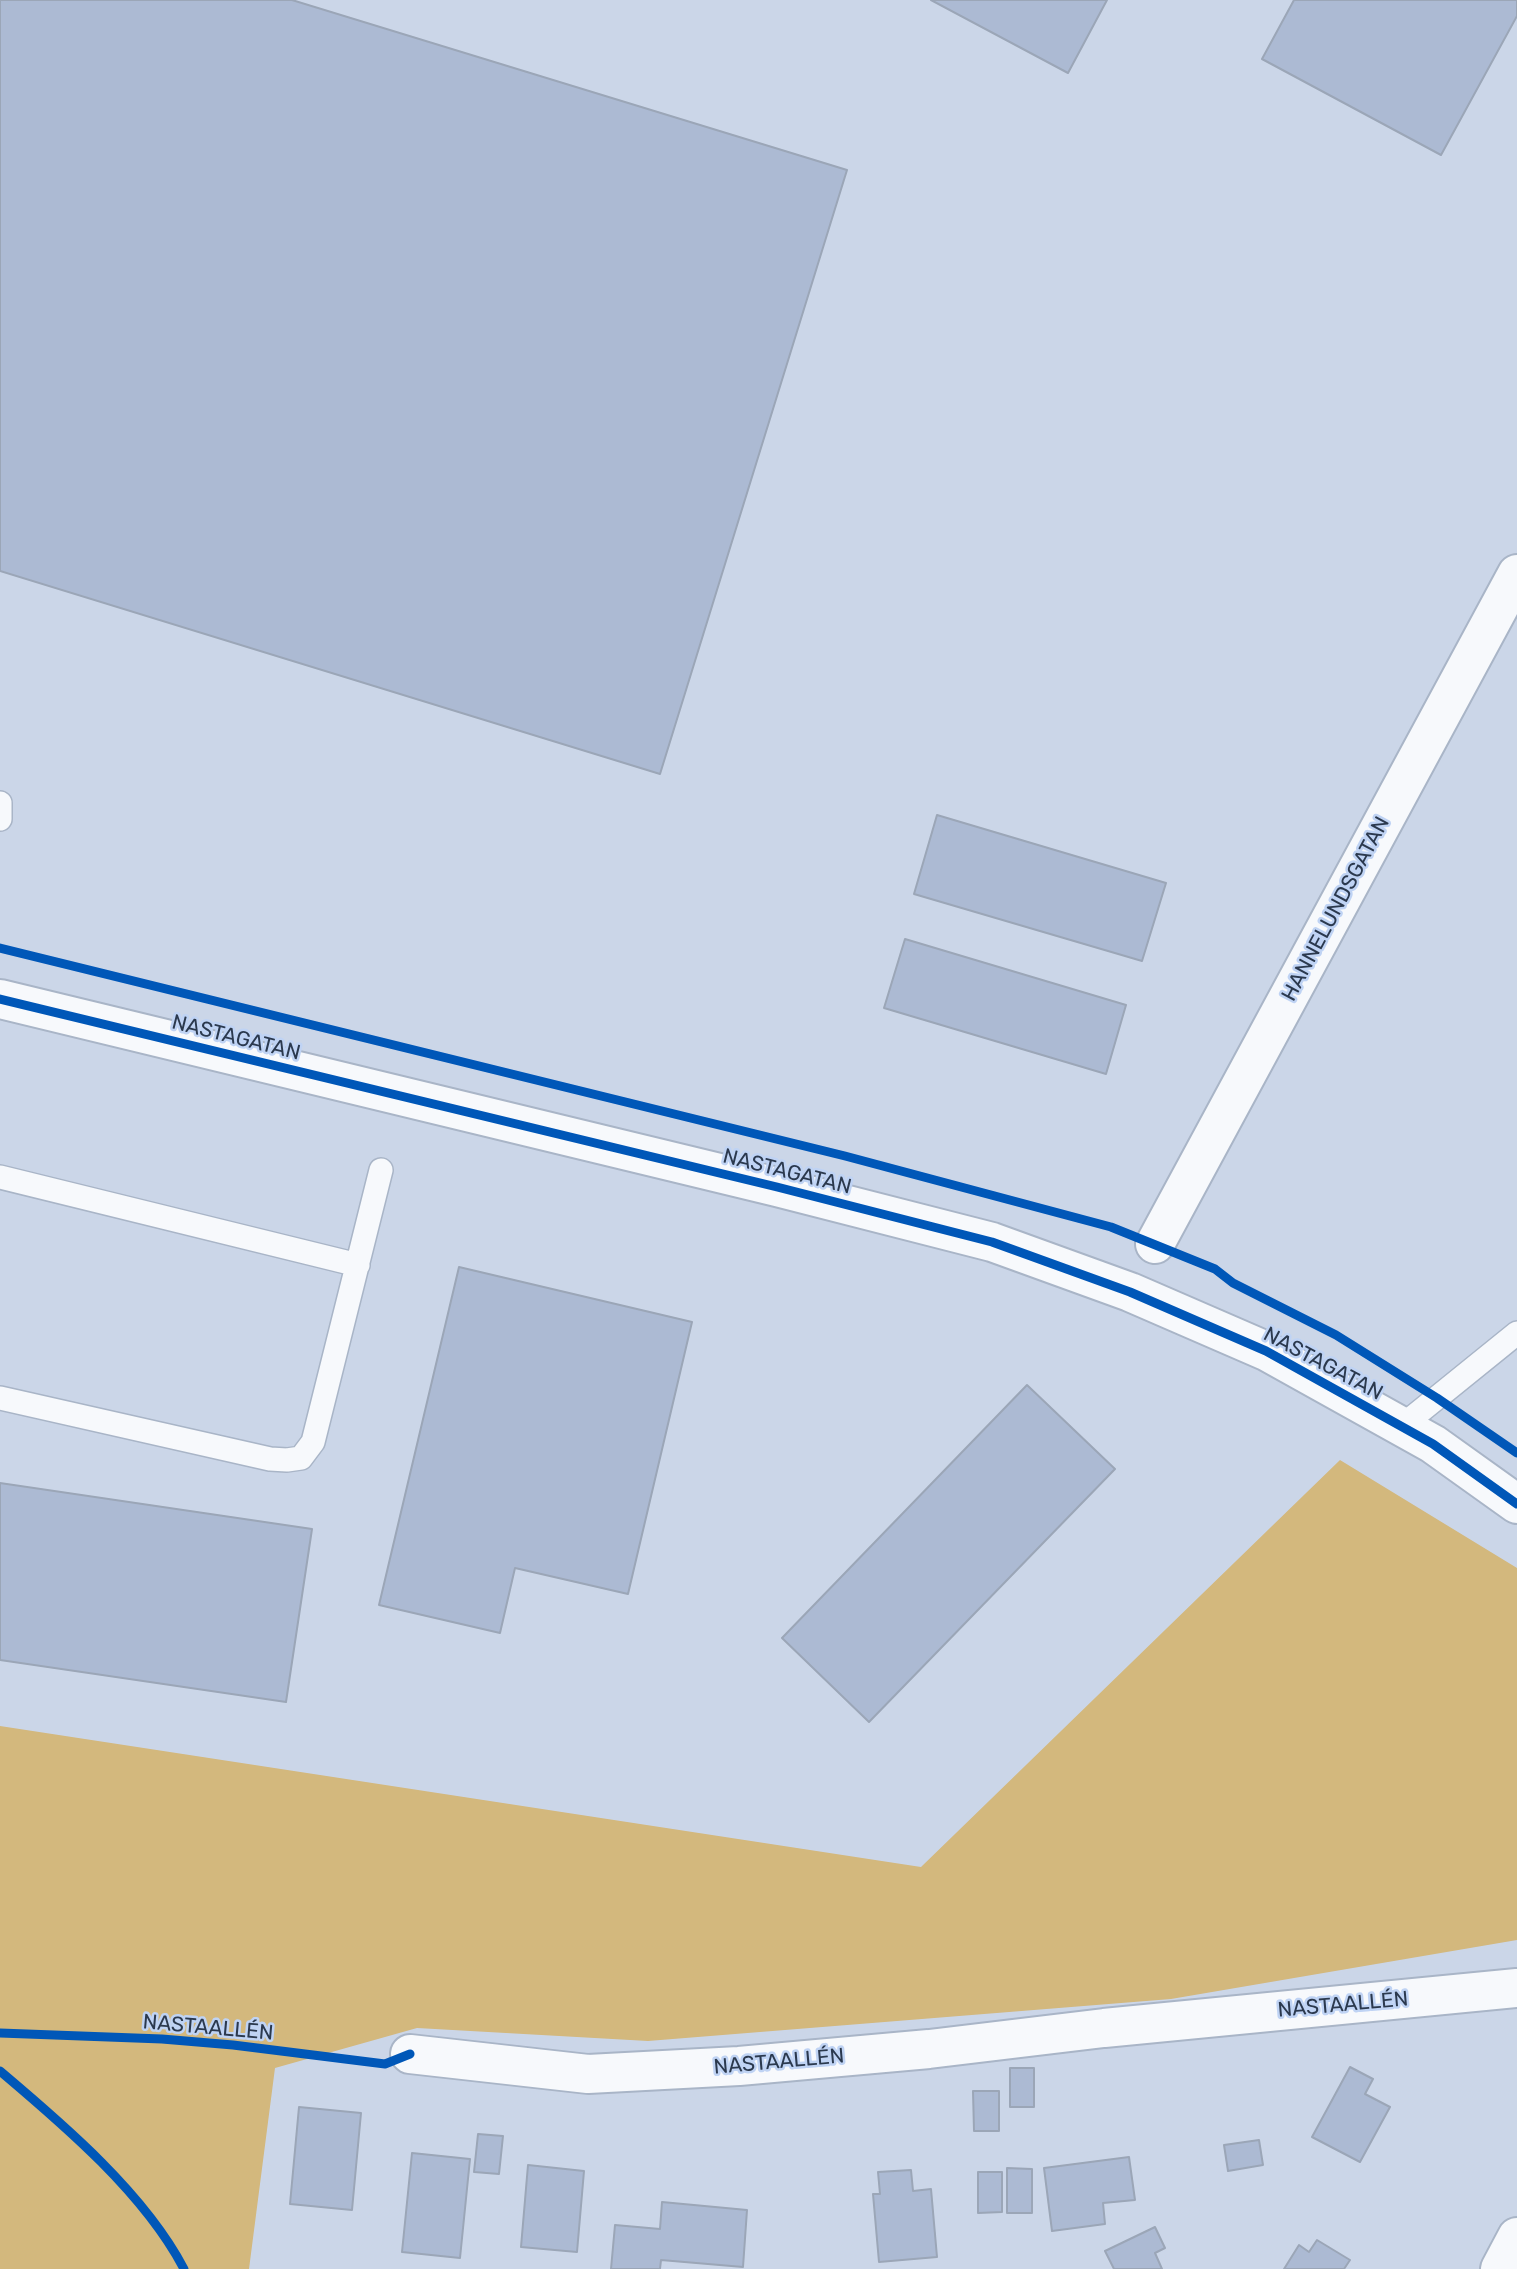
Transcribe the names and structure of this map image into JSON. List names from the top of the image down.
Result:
{
  "streets": {
    "street": ["HANNELUNDSGATAN", "NASTAGATAN", "NASTAALLÉN"]
  }
}
